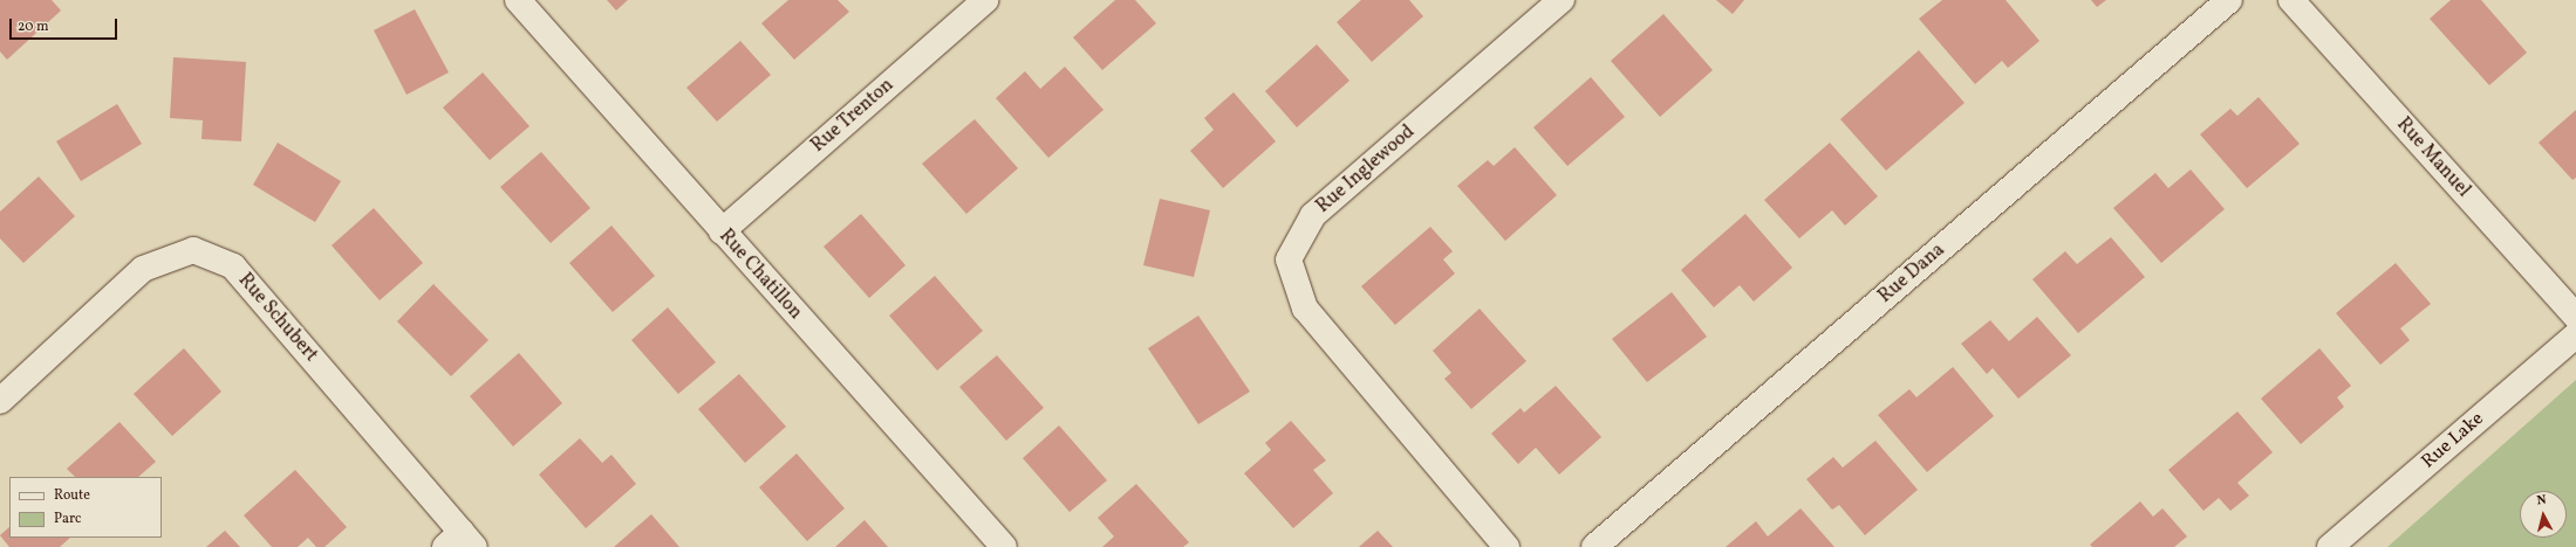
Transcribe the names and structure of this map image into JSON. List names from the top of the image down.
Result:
{
  "streets": {
    "street": [
      "Rue Trenton",
      "Rue Manuel",
      "Rue Inglewood",
      "Rue Dana",
      "Rue Chatillon",
      "Rue Schubert",
      "Rue Lake"
    ]
  },
  "crossings": [
    ["Rue Trenton", "Rue Chatillon"]
  ],
  "legend": ["Route", "Parc"],
  "scale_bar": "20 m",
  "north": "top"
}
